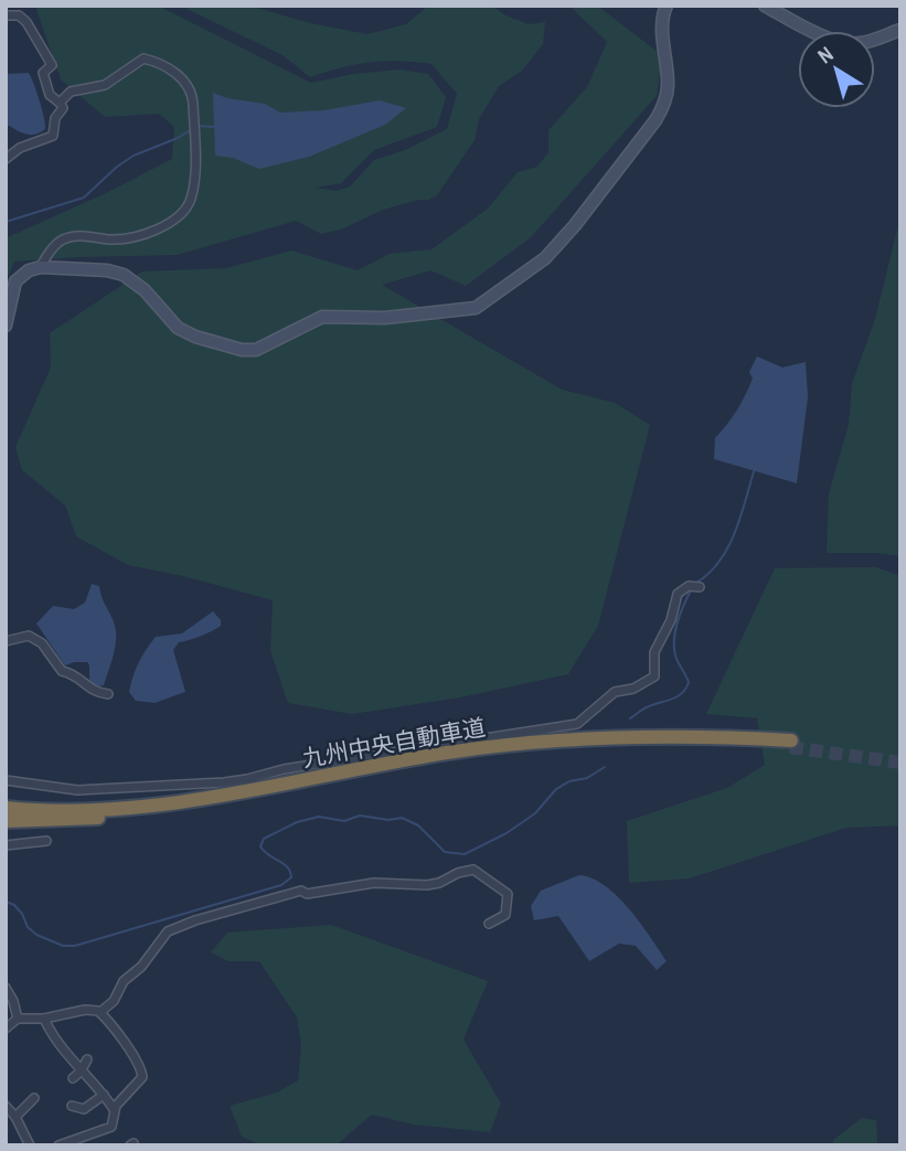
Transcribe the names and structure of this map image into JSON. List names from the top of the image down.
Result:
{
  "streets": {
    "highway": ["九州中央自動車道"]
  },
  "north": "top left"
}
